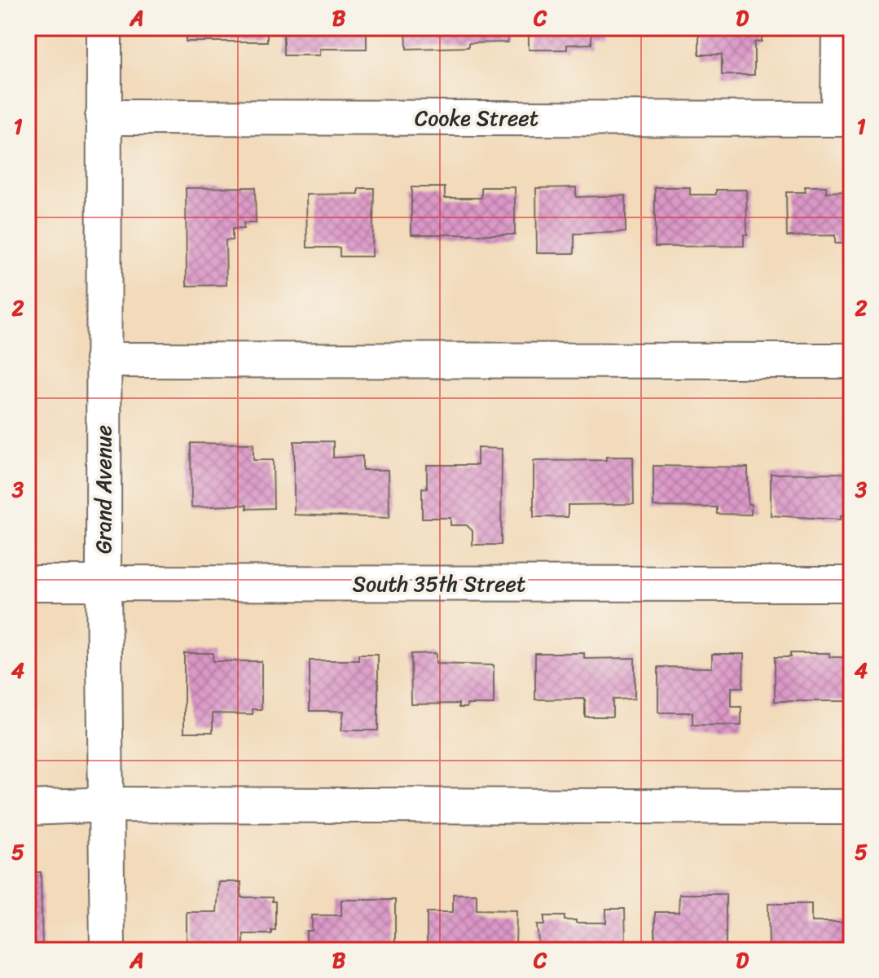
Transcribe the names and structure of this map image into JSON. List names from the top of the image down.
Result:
{
  "streets": {
    "street": ["Cooke Street", "Grand Avenue", "South 35th Street"]
  },
  "crossings": [
    ["Cooke Street", "Grand Avenue"],
    ["Grand Avenue", "South 35th Street"]
  ],
  "grid": {
    "columns": [
      "A",
      "B",
      "C",
      "D"
    ],
    "rows": [
      "1",
      "2",
      "3",
      "4",
      "5"
    ]
  }
}
